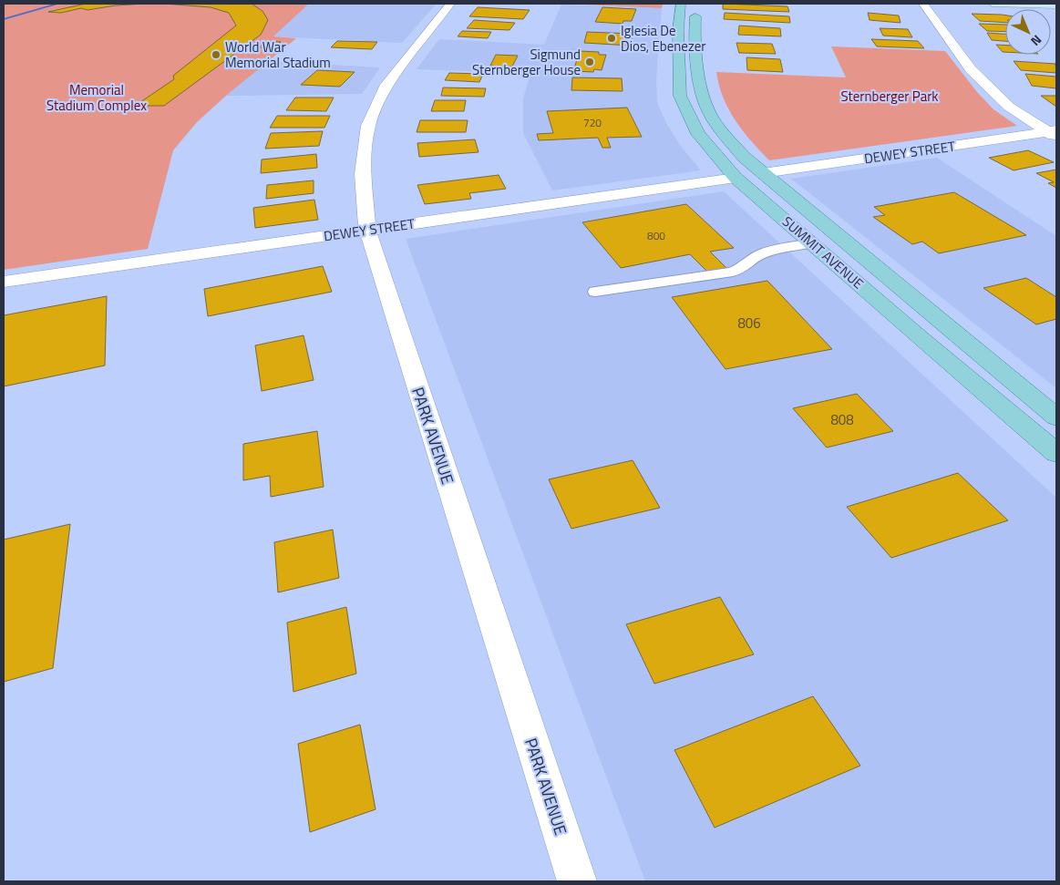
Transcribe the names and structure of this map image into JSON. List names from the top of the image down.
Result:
{
  "streets": {
    "main road": ["SUMMIT AVENUE"],
    "street": ["DEWEY STREET", "PARK AVENUE"]
  },
  "crossings": [
    ["DEWEY STREET", "SUMMIT AVENUE"],
    ["DEWEY STREET", "PARK AVENUE"]
  ],
  "parks": ["Memorial Stadium Complex", "Sternberger Park"],
  "places": ["Iglesia De Dios, Ebenezer", "World War Memorial Stadium", "Sigmund Sternberger House"],
  "house_numbers": [
    "720",
    "800",
    "806",
    "808"
  ],
  "north": "bottom right"
}
